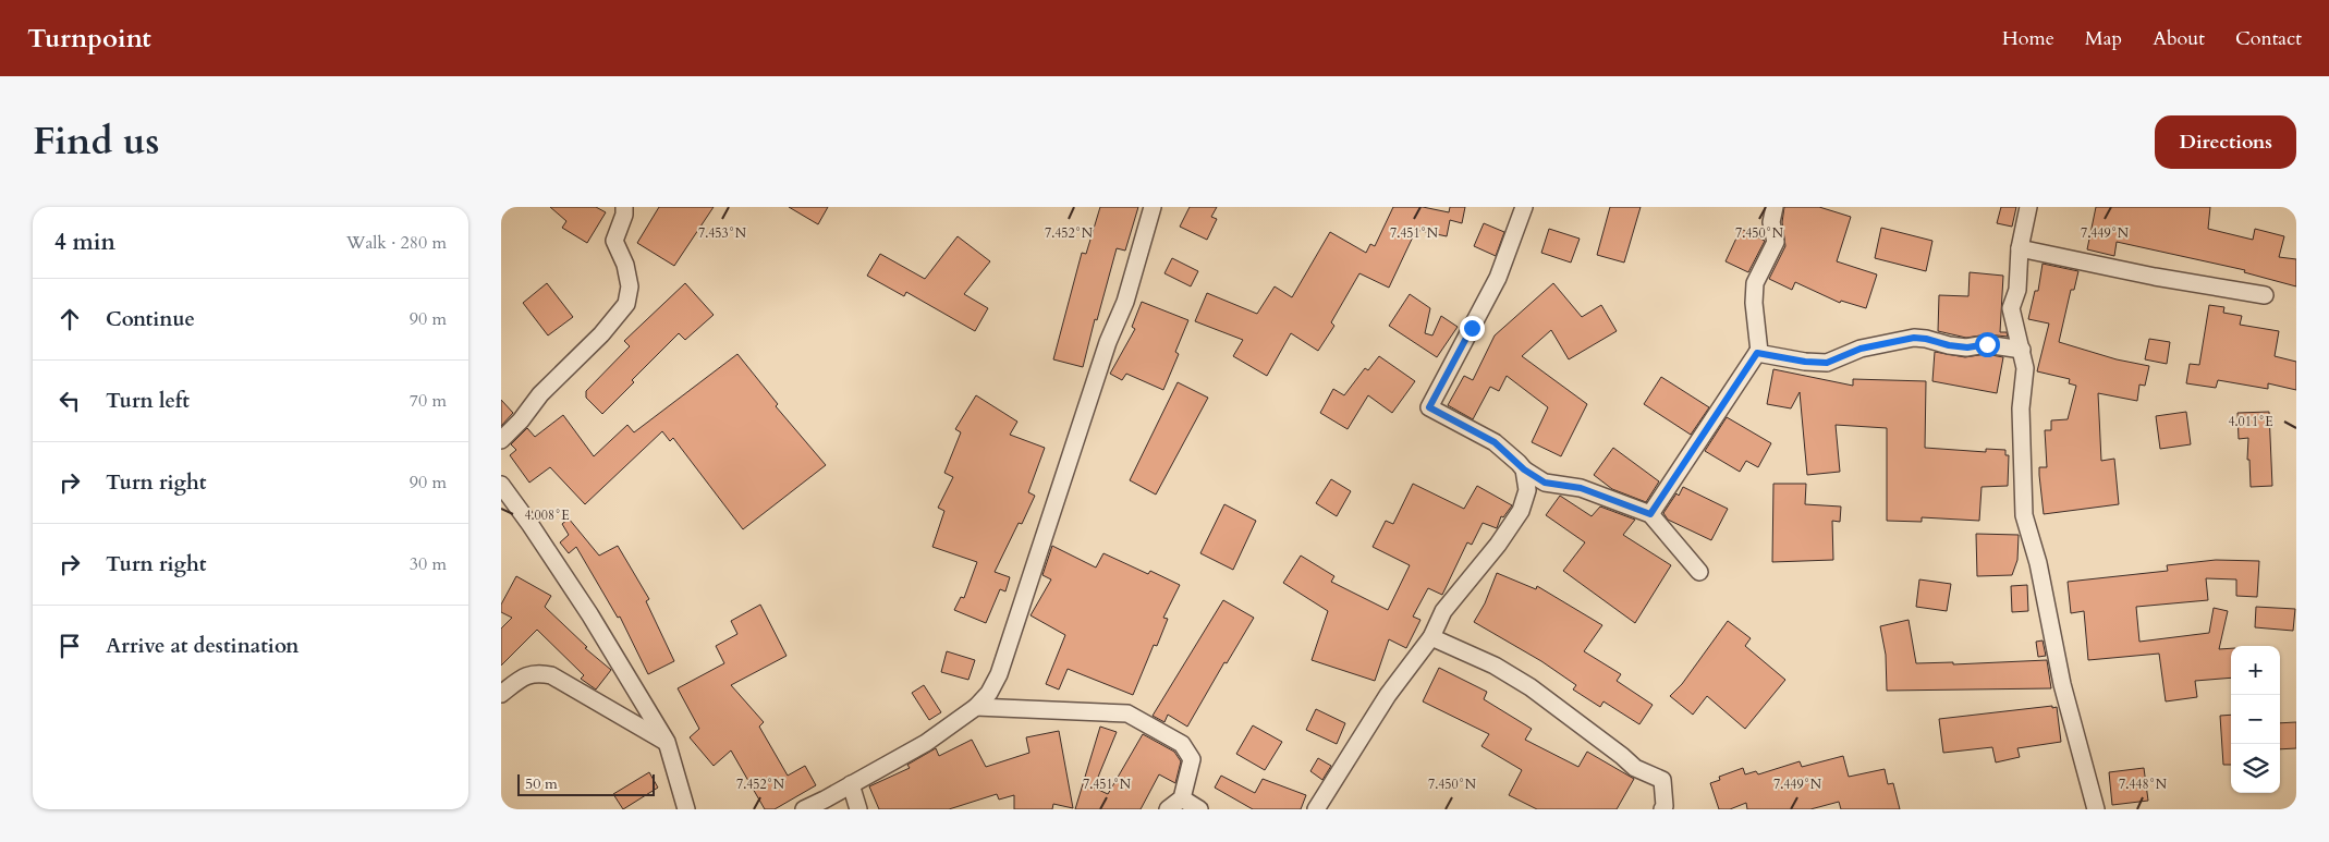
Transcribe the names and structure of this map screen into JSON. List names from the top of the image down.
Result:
{
  "scale_bar": "50 m",
  "page": {
    "header": "Turnpoint",
    "nav": [
      "Home",
      "Map",
      "About",
      "Contact"
    ],
    "title": "Find us",
    "buttons": "Directions",
    "heading": ["4 min", "Walk · 280 m"],
    "list": [
      ["Continue", "90 m"],
      ["Turn left", "70 m"],
      ["Turn right", "90 m"],
      ["Turn right", "30 m"],
      "Arrive at destination"
    ],
    "map_buttons": ["+", "−"],
    "scale": "50 m"
  },
  "coordinates": [
    "7.453°N",
    "7.452°N",
    "7.451°N",
    "7.450°N",
    "7.449°N",
    "4.011°E",
    "4.008°E",
    "7.448°N"
  ]
}
